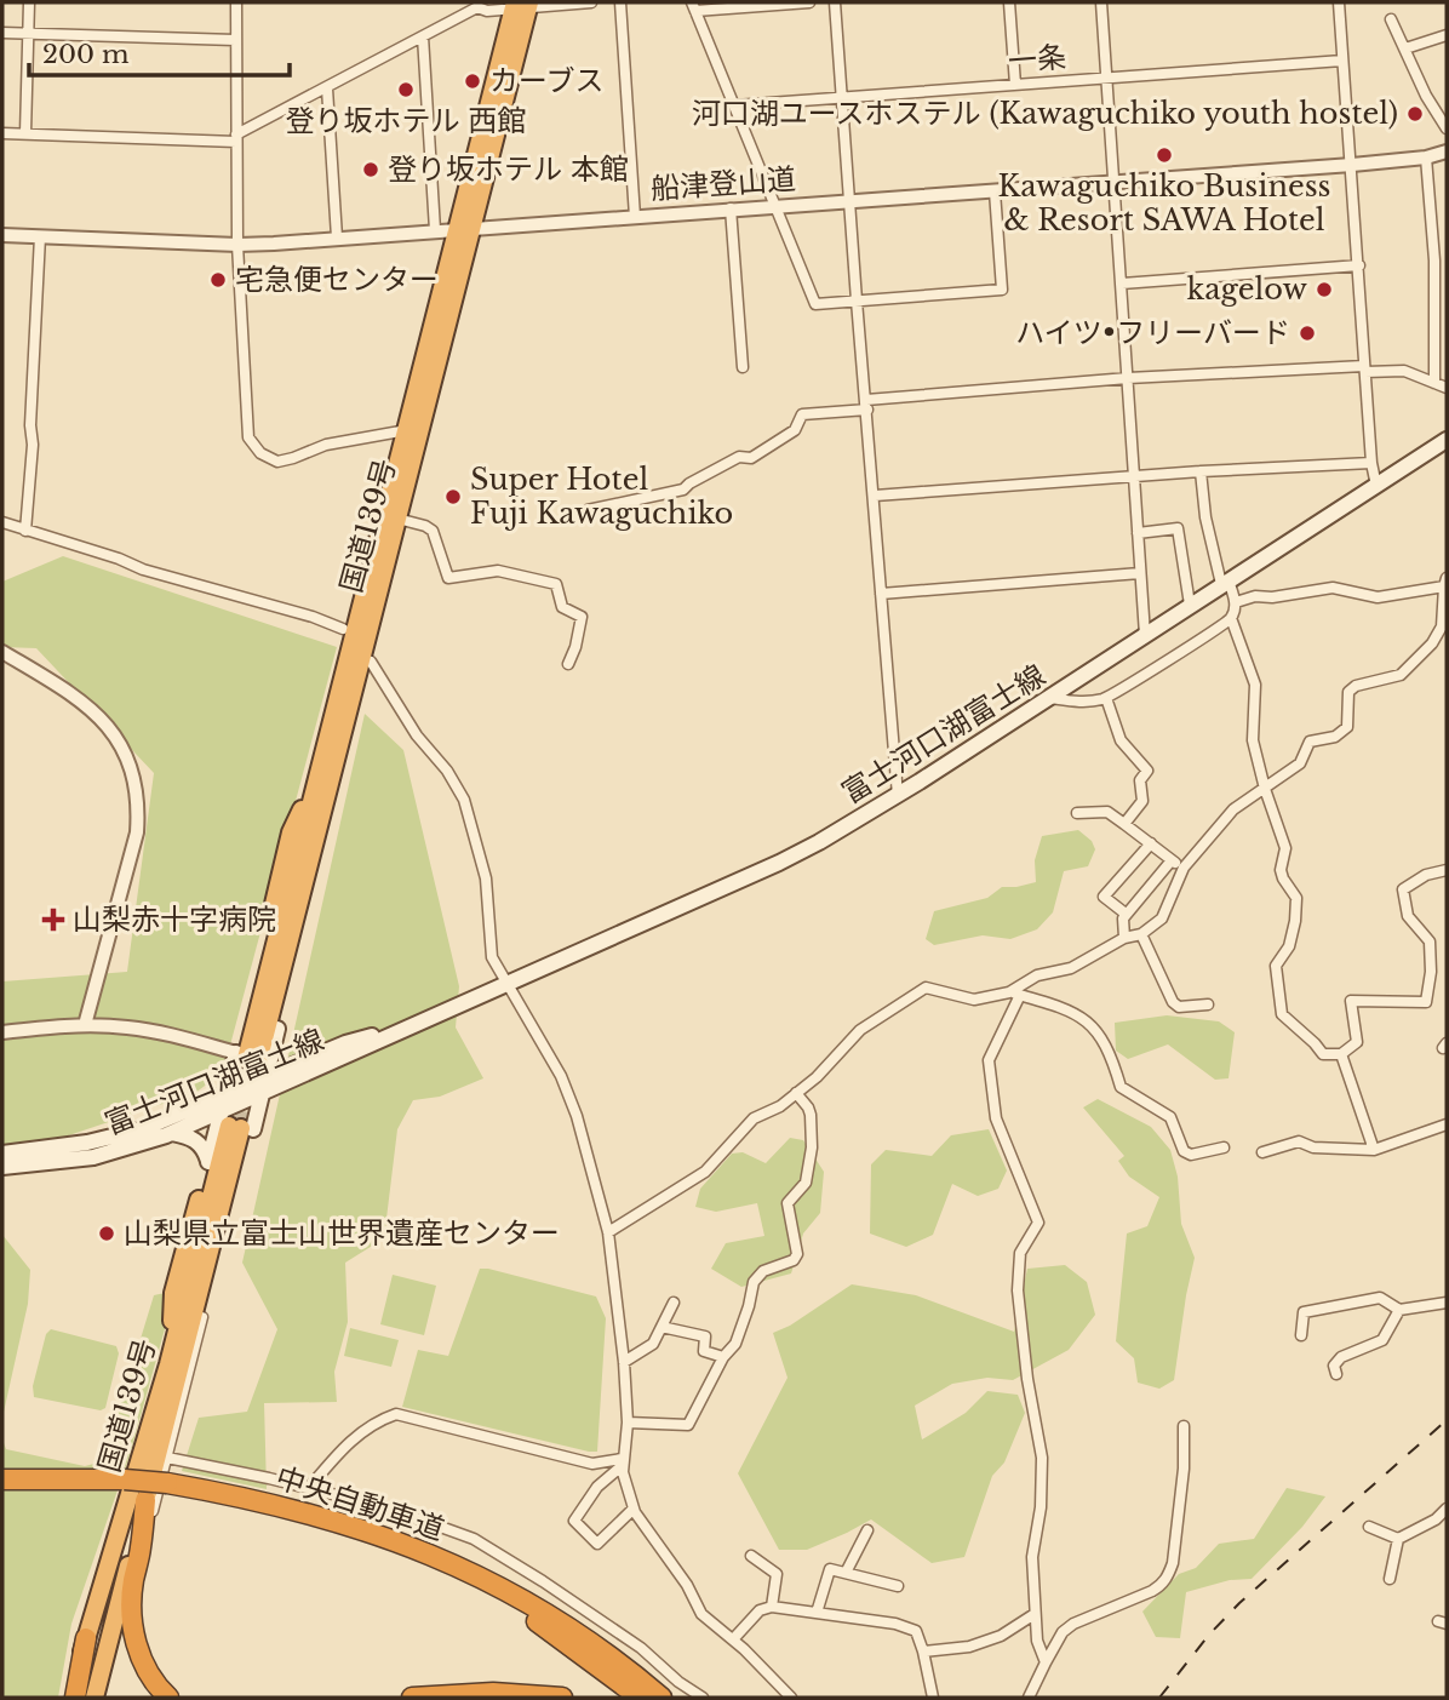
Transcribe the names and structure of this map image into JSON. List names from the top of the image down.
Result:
{
  "streets": {
    "highway": ["国道139号", "中央自動車道"],
    "main road": ["富士河口湖富士線"],
    "street": ["一条", "船津登山道"]
  },
  "crossings": [
    ["船津登山道", "国道139号"],
    ["国道139号", "富士河口湖富士線"]
  ],
  "places": {
    "other": [
      "カーブス",
      "登り坂ホテル 西館",
      "河口湖ユースホステル (Kawaguchiko youth hostel)",
      "Kawaguchiko Business & Resort SAWA Hotel",
      "登り坂ホテル 本館",
      "宅急便センター",
      "kagelow",
      "ハイツ•フリーバード",
      "Super Hotel Fuji Kawaguchiko",
      "山梨県立富士山世界遺産センター"
    ],
    "health": ["山梨赤十字病院"]
  },
  "scale_bar": "200 m"
}
